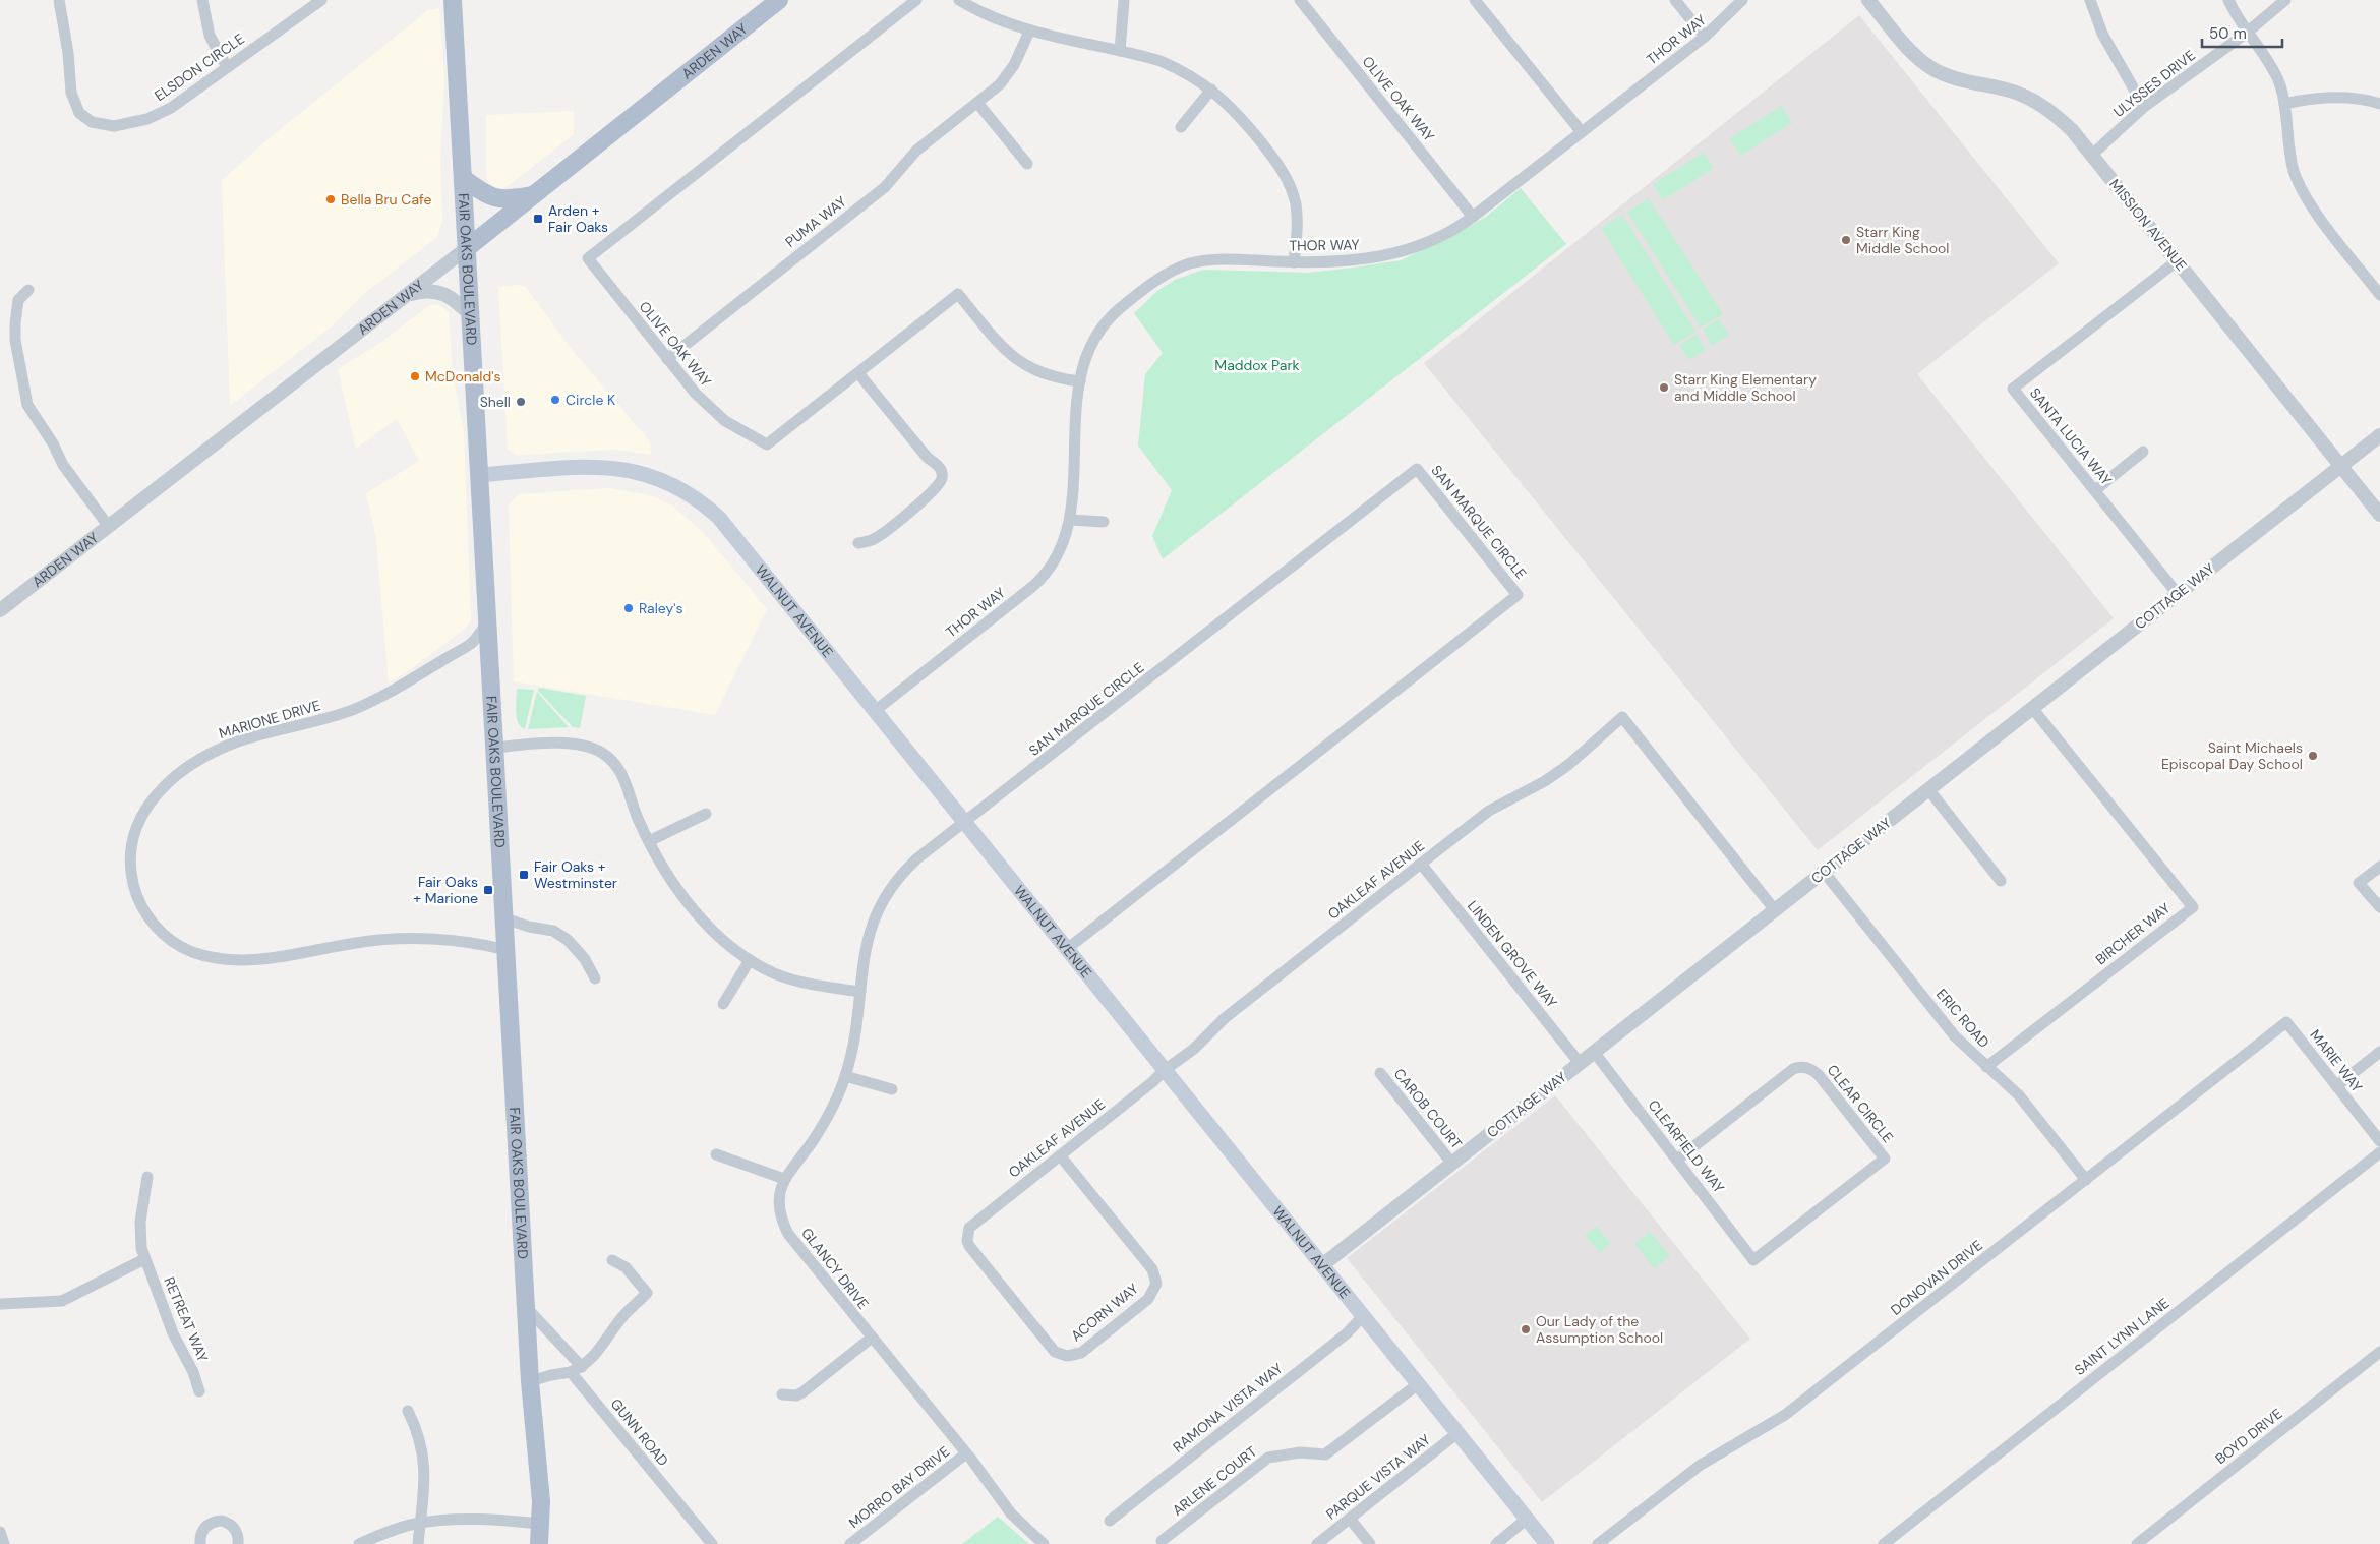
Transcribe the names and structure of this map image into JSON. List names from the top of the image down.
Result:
{
  "streets": {
    "main road": ["ARDEN WAY", "FAIR OAKS BOULEVARD", "WALNUT AVENUE"],
    "street": [
      "THOR WAY",
      "ELSDON CIRCLE",
      "ULYSSES DRIVE",
      "OLIVE OAK WAY",
      "PUMA WAY",
      "MISSION AVENUE",
      "SANTA LUCIA WAY",
      "SAN MARQUE CIRCLE",
      "COTTAGE WAY",
      "MARIONE DRIVE",
      "OAKLEAF AVENUE",
      "BIRCHER WAY",
      "LINDEN GROVE WAY",
      "ERIC ROAD",
      "MARIE WAY",
      "CLEAR CIRCLE",
      "CAROB COURT",
      "CLEARFIELD WAY",
      "GLANCY DRIVE",
      "DONOVAN DRIVE",
      "ACORN WAY",
      "RETREAT WAY",
      "SAINT LYNN LANE",
      "RAMONA VISTA WAY",
      "GUNN ROAD",
      "BOYD DRIVE",
      "PARQUE VISTA WAY",
      "ARLENE COURT",
      "MORRO BAY DRIVE"
    ]
  },
  "crossings": [
    ["THOR WAY", "OLIVE OAK WAY"],
    ["THOR WAY", "WALNUT AVENUE"],
    ["ARDEN WAY", "FAIR OAKS BOULEVARD"],
    ["ULYSSES DRIVE", "MISSION AVENUE"],
    ["OLIVE OAK WAY", "PUMA WAY"],
    ["MISSION AVENUE", "SANTA LUCIA WAY"],
    ["MISSION AVENUE", "COTTAGE WAY"],
    ["FAIR OAKS BOULEVARD", "WALNUT AVENUE"],
    ["FAIR OAKS BOULEVARD", "MARIONE DRIVE"],
    ["FAIR OAKS BOULEVARD", "GUNN ROAD"],
    ["SANTA LUCIA WAY", "COTTAGE WAY"],
    ["SAN MARQUE CIRCLE", "WALNUT AVENUE"],
    ["SAN MARQUE CIRCLE", "GLANCY DRIVE"],
    ["COTTAGE WAY", "WALNUT AVENUE"],
    ["COTTAGE WAY", "OAKLEAF AVENUE"],
    ["COTTAGE WAY", "BIRCHER WAY"],
    ["COTTAGE WAY", "LINDEN GROVE WAY"],
    ["COTTAGE WAY", "ERIC ROAD"],
    ["COTTAGE WAY", "CAROB COURT"],
    ["COTTAGE WAY", "CLEARFIELD WAY"],
    ["WALNUT AVENUE", "OAKLEAF AVENUE"],
    ["WALNUT AVENUE", "GLANCY DRIVE"],
    ["WALNUT AVENUE", "RAMONA VISTA WAY"],
    ["WALNUT AVENUE", "PARQUE VISTA WAY"],
    ["WALNUT AVENUE", "ARLENE COURT"],
    ["OAKLEAF AVENUE", "LINDEN GROVE WAY"],
    ["OAKLEAF AVENUE", "ACORN WAY"],
    ["BIRCHER WAY", "ERIC ROAD"],
    ["ERIC ROAD", "DONOVAN DRIVE"],
    ["MARIE WAY", "DONOVAN DRIVE"],
    ["CLEAR CIRCLE", "CLEARFIELD WAY"],
    ["GLANCY DRIVE", "MORRO BAY DRIVE"]
  ],
  "parks": ["Maddox Park"],
  "places": {
    "other": [
      "Bella Bru Cafe",
      "Starr King Middle School",
      "McDonald's",
      "Starr King Elementary and Middle School",
      "Circle K",
      "Shell",
      "Raley's",
      "Saint Michaels Episcopal Day School",
      "Our Lady of the Assumption School"
    ],
    "transit": ["Arden + Fair Oaks", "Fair Oaks + Westminster", "Fair Oaks + Marione"]
  },
  "scale_bar": "50 m"
}
